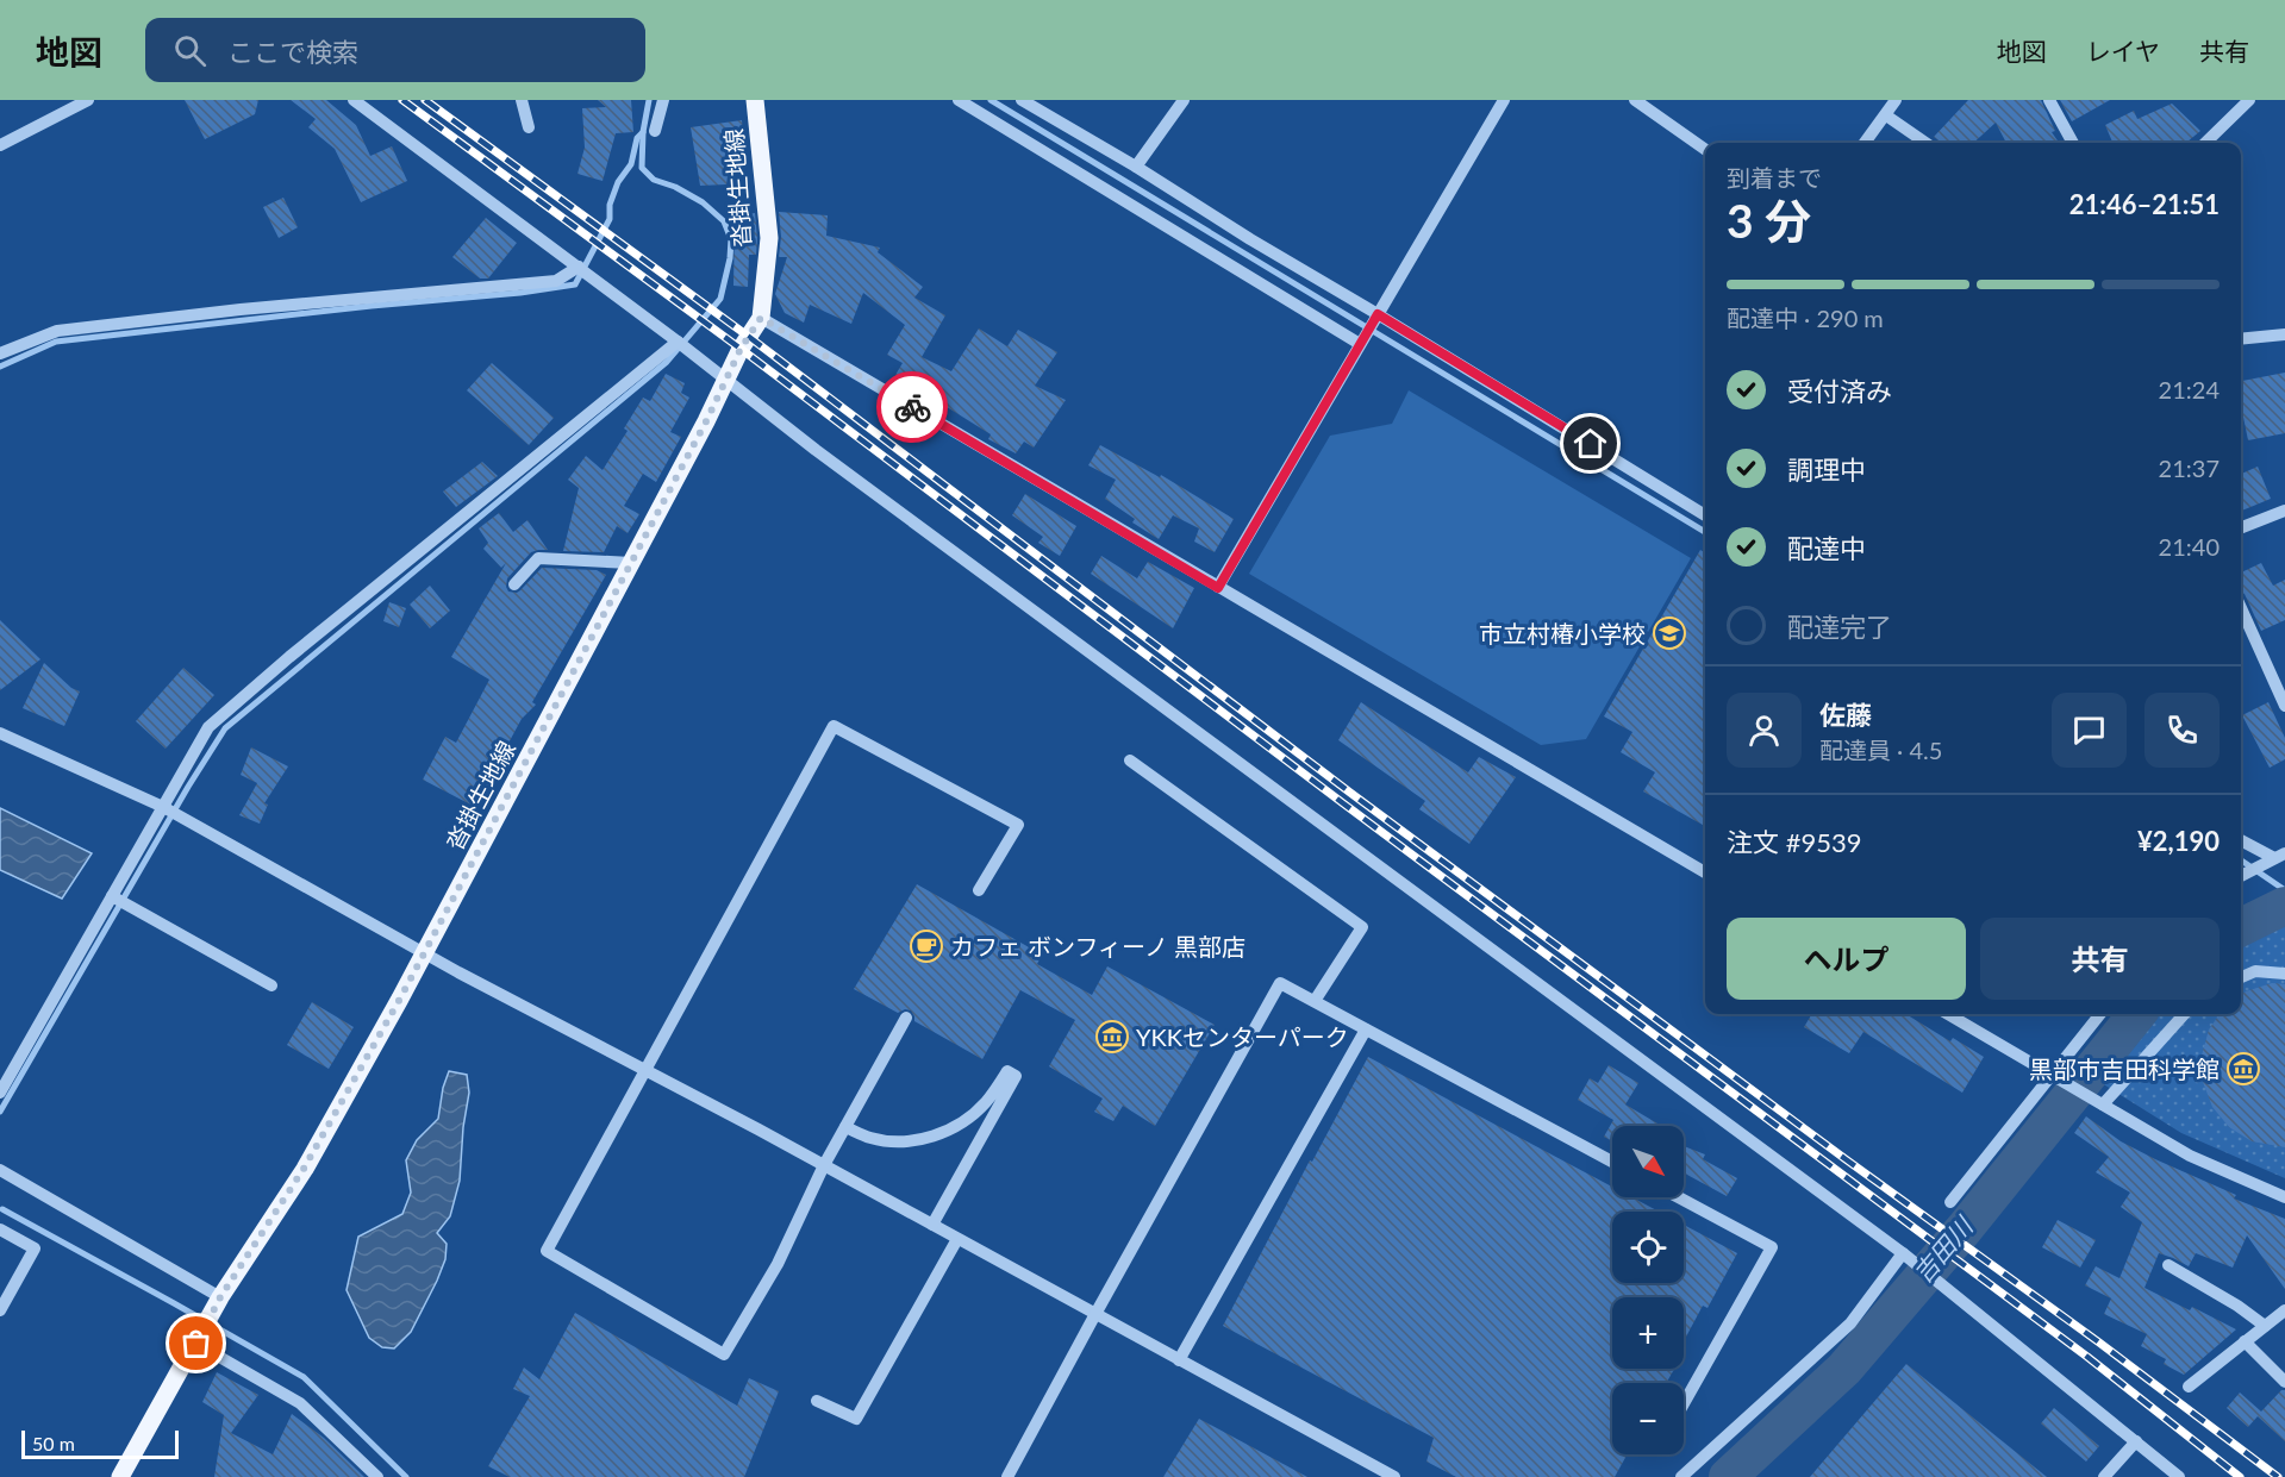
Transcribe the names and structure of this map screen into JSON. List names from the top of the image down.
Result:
{
  "streets": {
    "main road": ["沓掛生地線"]
  },
  "water": ["吉田川"],
  "places": {
    "school or university": ["市立村椿小学校"],
    "cafe": ["カフェ ボンフィーノ 黒部店"],
    "museum": ["YKKセンターパーク", "黒部市吉田科学館"]
  },
  "scale_bar": "50 m",
  "north": "bottom right",
  "page": {
    "header": "地図",
    "search": "ここで検索",
    "nav": ["地図", "レイヤ", "共有"],
    "heading": ["3 分", "到着まで", "21:46–21:51"],
    "panel": [
      "佐藤",
      "配達員 · 4.5",
      "注文 #9539",
      "¥2,190"
    ],
    "bar": "配達中 · 290 m",
    "list": [
      ["受付済み", "21:24"],
      ["調理中", "21:37"],
      ["配達中", "21:40"],
      "配達完了"
    ],
    "buttons": ["ヘルプ", "共有"],
    "map_buttons": ["+", "−"],
    "scale": "50 m"
  }
}
